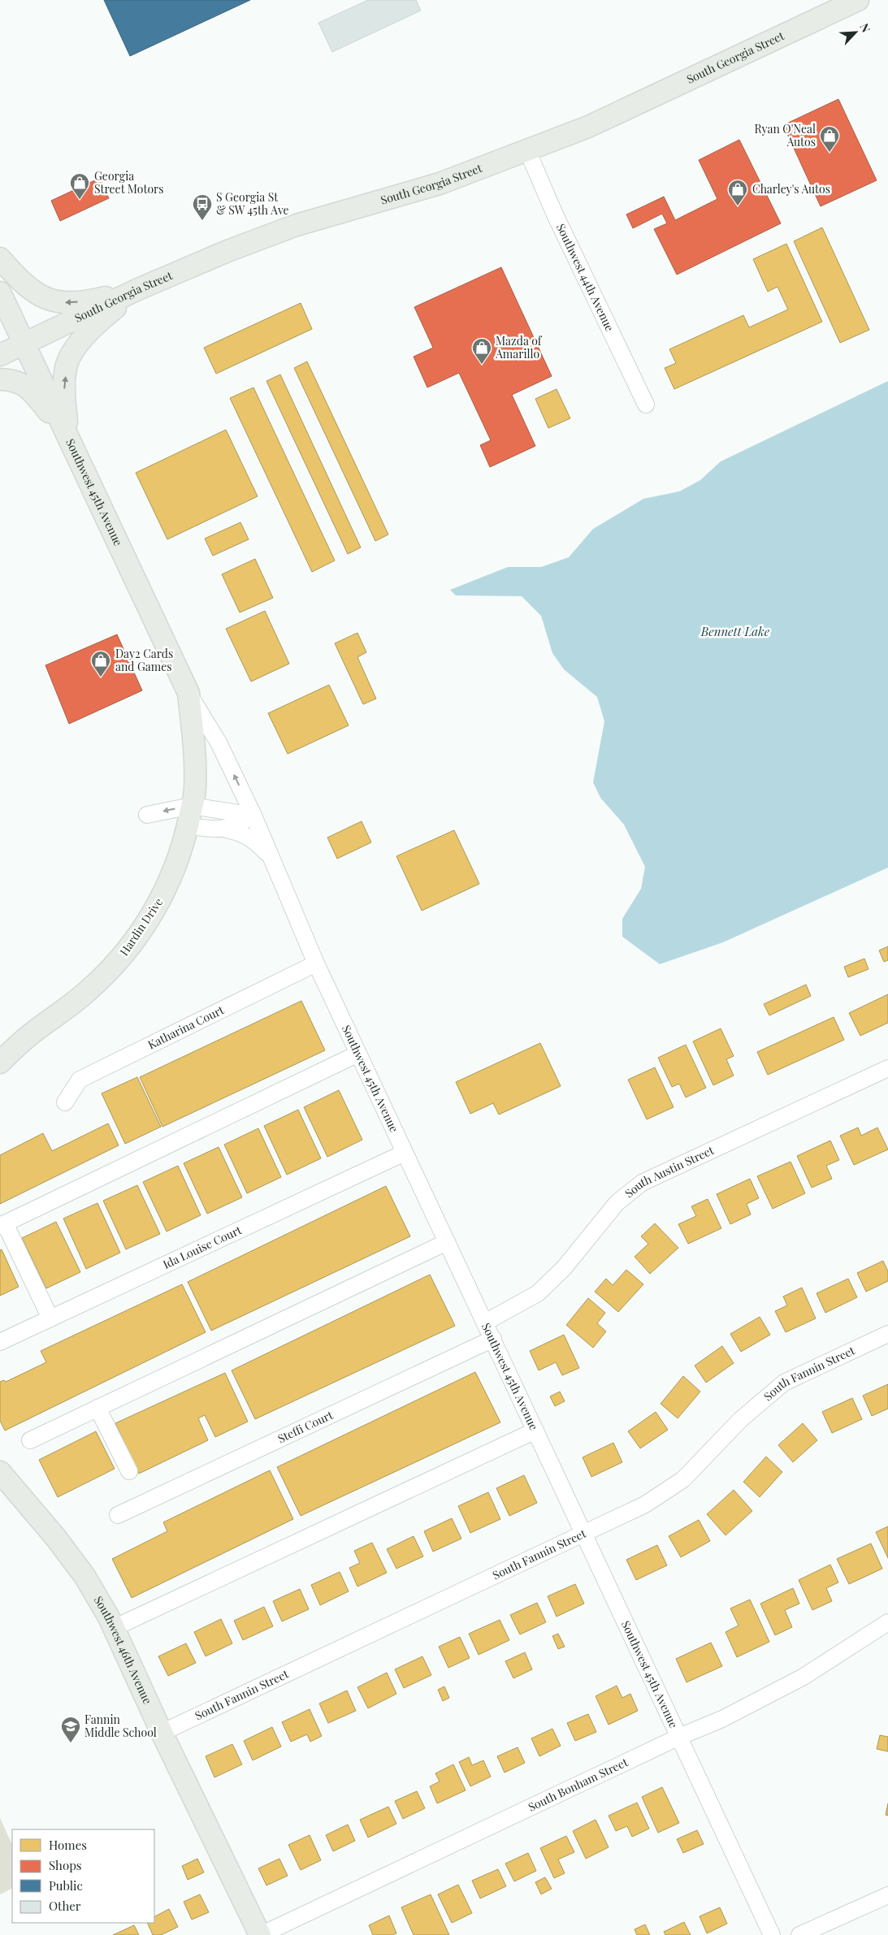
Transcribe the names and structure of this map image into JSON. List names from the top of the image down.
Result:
{
  "streets": {
    "main road": [
      "South Georgia Street",
      "Southwest 45th Avenue",
      "Hardin Drive",
      "Southwest 46th Avenue"
    ],
    "street": [
      "Southwest 44th Avenue",
      "Katharina Court",
      "South Austin Street",
      "Ida Louise Court",
      "South Fannin Street",
      "Steffi Court",
      "South Bonham Street"
    ]
  },
  "crossings": [
    ["South Georgia Street", "Southwest 44th Avenue"],
    ["South Georgia Street", "Southwest 45th Avenue"],
    ["Southwest 45th Avenue", "Hardin Drive"],
    ["Southwest 45th Avenue", "Katharina Court"],
    ["Southwest 45th Avenue", "South Austin Street"],
    ["Southwest 45th Avenue", "Ida Louise Court"],
    ["Southwest 45th Avenue", "South Fannin Street"],
    ["Southwest 45th Avenue", "Steffi Court"],
    ["Southwest 45th Avenue", "South Bonham Street"],
    ["South Fannin Street", "Southwest 46th Avenue"],
    ["Southwest 46th Avenue", "South Bonham Street"]
  ],
  "water": ["Bennett Lake"],
  "places": {
    "shop": [
      "Ryan O'Neal Autos",
      "Georgia Street Motors",
      "Charley's Autos",
      "Mazda of Amarillo",
      "Day2 Cards and Games"
    ],
    "bus stop": ["S Georgia St & SW 45th Ave"],
    "school or university": ["Fannin Middle School"]
  },
  "legend": [
    "Homes",
    "Shops",
    "Public",
    "Other"
  ],
  "north": "top right"
}
